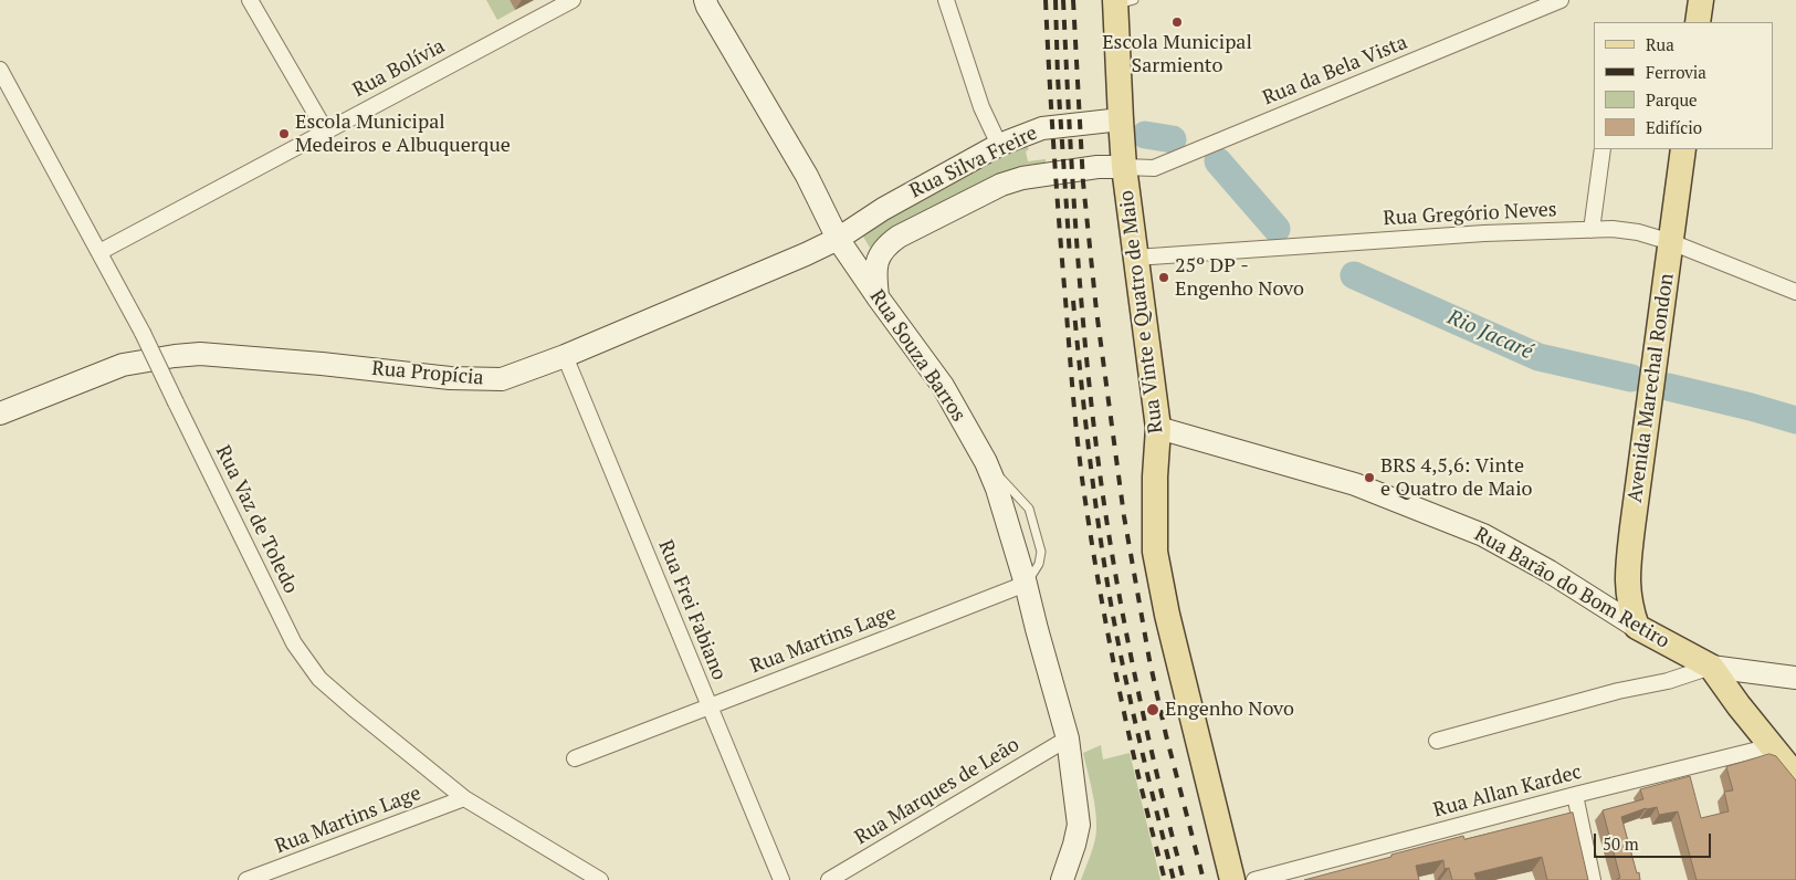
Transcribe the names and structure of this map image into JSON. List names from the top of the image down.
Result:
{
  "streets": {
    "main road": [
      "Rua Silva Freire",
      "Rua Vinte e Quatro de Maio",
      "Rua Souza Barros",
      "Rua Propícia",
      "Avenida Marechal Rondon",
      "Rua Barão do Bom Retiro"
    ],
    "street": [
      "Rua Bolívia",
      "Rua da Bela Vista",
      "Rua Gregório Neves",
      "Rua Vaz de Toledo",
      "Rua Frei Fabiano",
      "Rua Martins Lage",
      "Rua Marques de Leão",
      "Rua Allan Kardec"
    ]
  },
  "crossings": [
    ["Rua Bolívia", "Rua Vaz de Toledo"],
    ["Rua da Bela Vista", "Rua Silva Freire"],
    ["Rua da Bela Vista", "Rua Vinte e Quatro de Maio"],
    ["Rua Silva Freire", "Rua Vinte e Quatro de Maio"],
    ["Rua Silva Freire", "Rua Souza Barros"],
    ["Rua Silva Freire", "Rua Propícia"],
    ["Rua Gregório Neves", "Rua Vinte e Quatro de Maio"],
    ["Rua Gregório Neves", "Avenida Marechal Rondon"],
    ["Rua Vinte e Quatro de Maio", "Rua Barão do Bom Retiro"],
    ["Rua Souza Barros", "Rua Propícia"],
    ["Rua Souza Barros", "Rua Martins Lage"],
    ["Rua Souza Barros", "Rua Marques de Leão"],
    ["Rua Propícia", "Rua Frei Fabiano"],
    ["Avenida Marechal Rondon", "Rua Barão do Bom Retiro"],
    ["Rua Vaz de Toledo", "Rua Martins Lage"],
    ["Rua Frei Fabiano", "Rua Martins Lage"]
  ],
  "water": ["Rio Jacaré"],
  "places": [
    "Escola Municipal Sarmiento",
    "Escola Municipal Medeiros e Albuquerque",
    "25º DP - Engenho Novo",
    "BRS 4,5,6: Vinte e Quatro de Maio",
    "Engenho Novo"
  ],
  "legend": [
    "Rua",
    "Ferrovia",
    "Parque",
    "Edifício"
  ],
  "scale_bar": "50 m"
}
